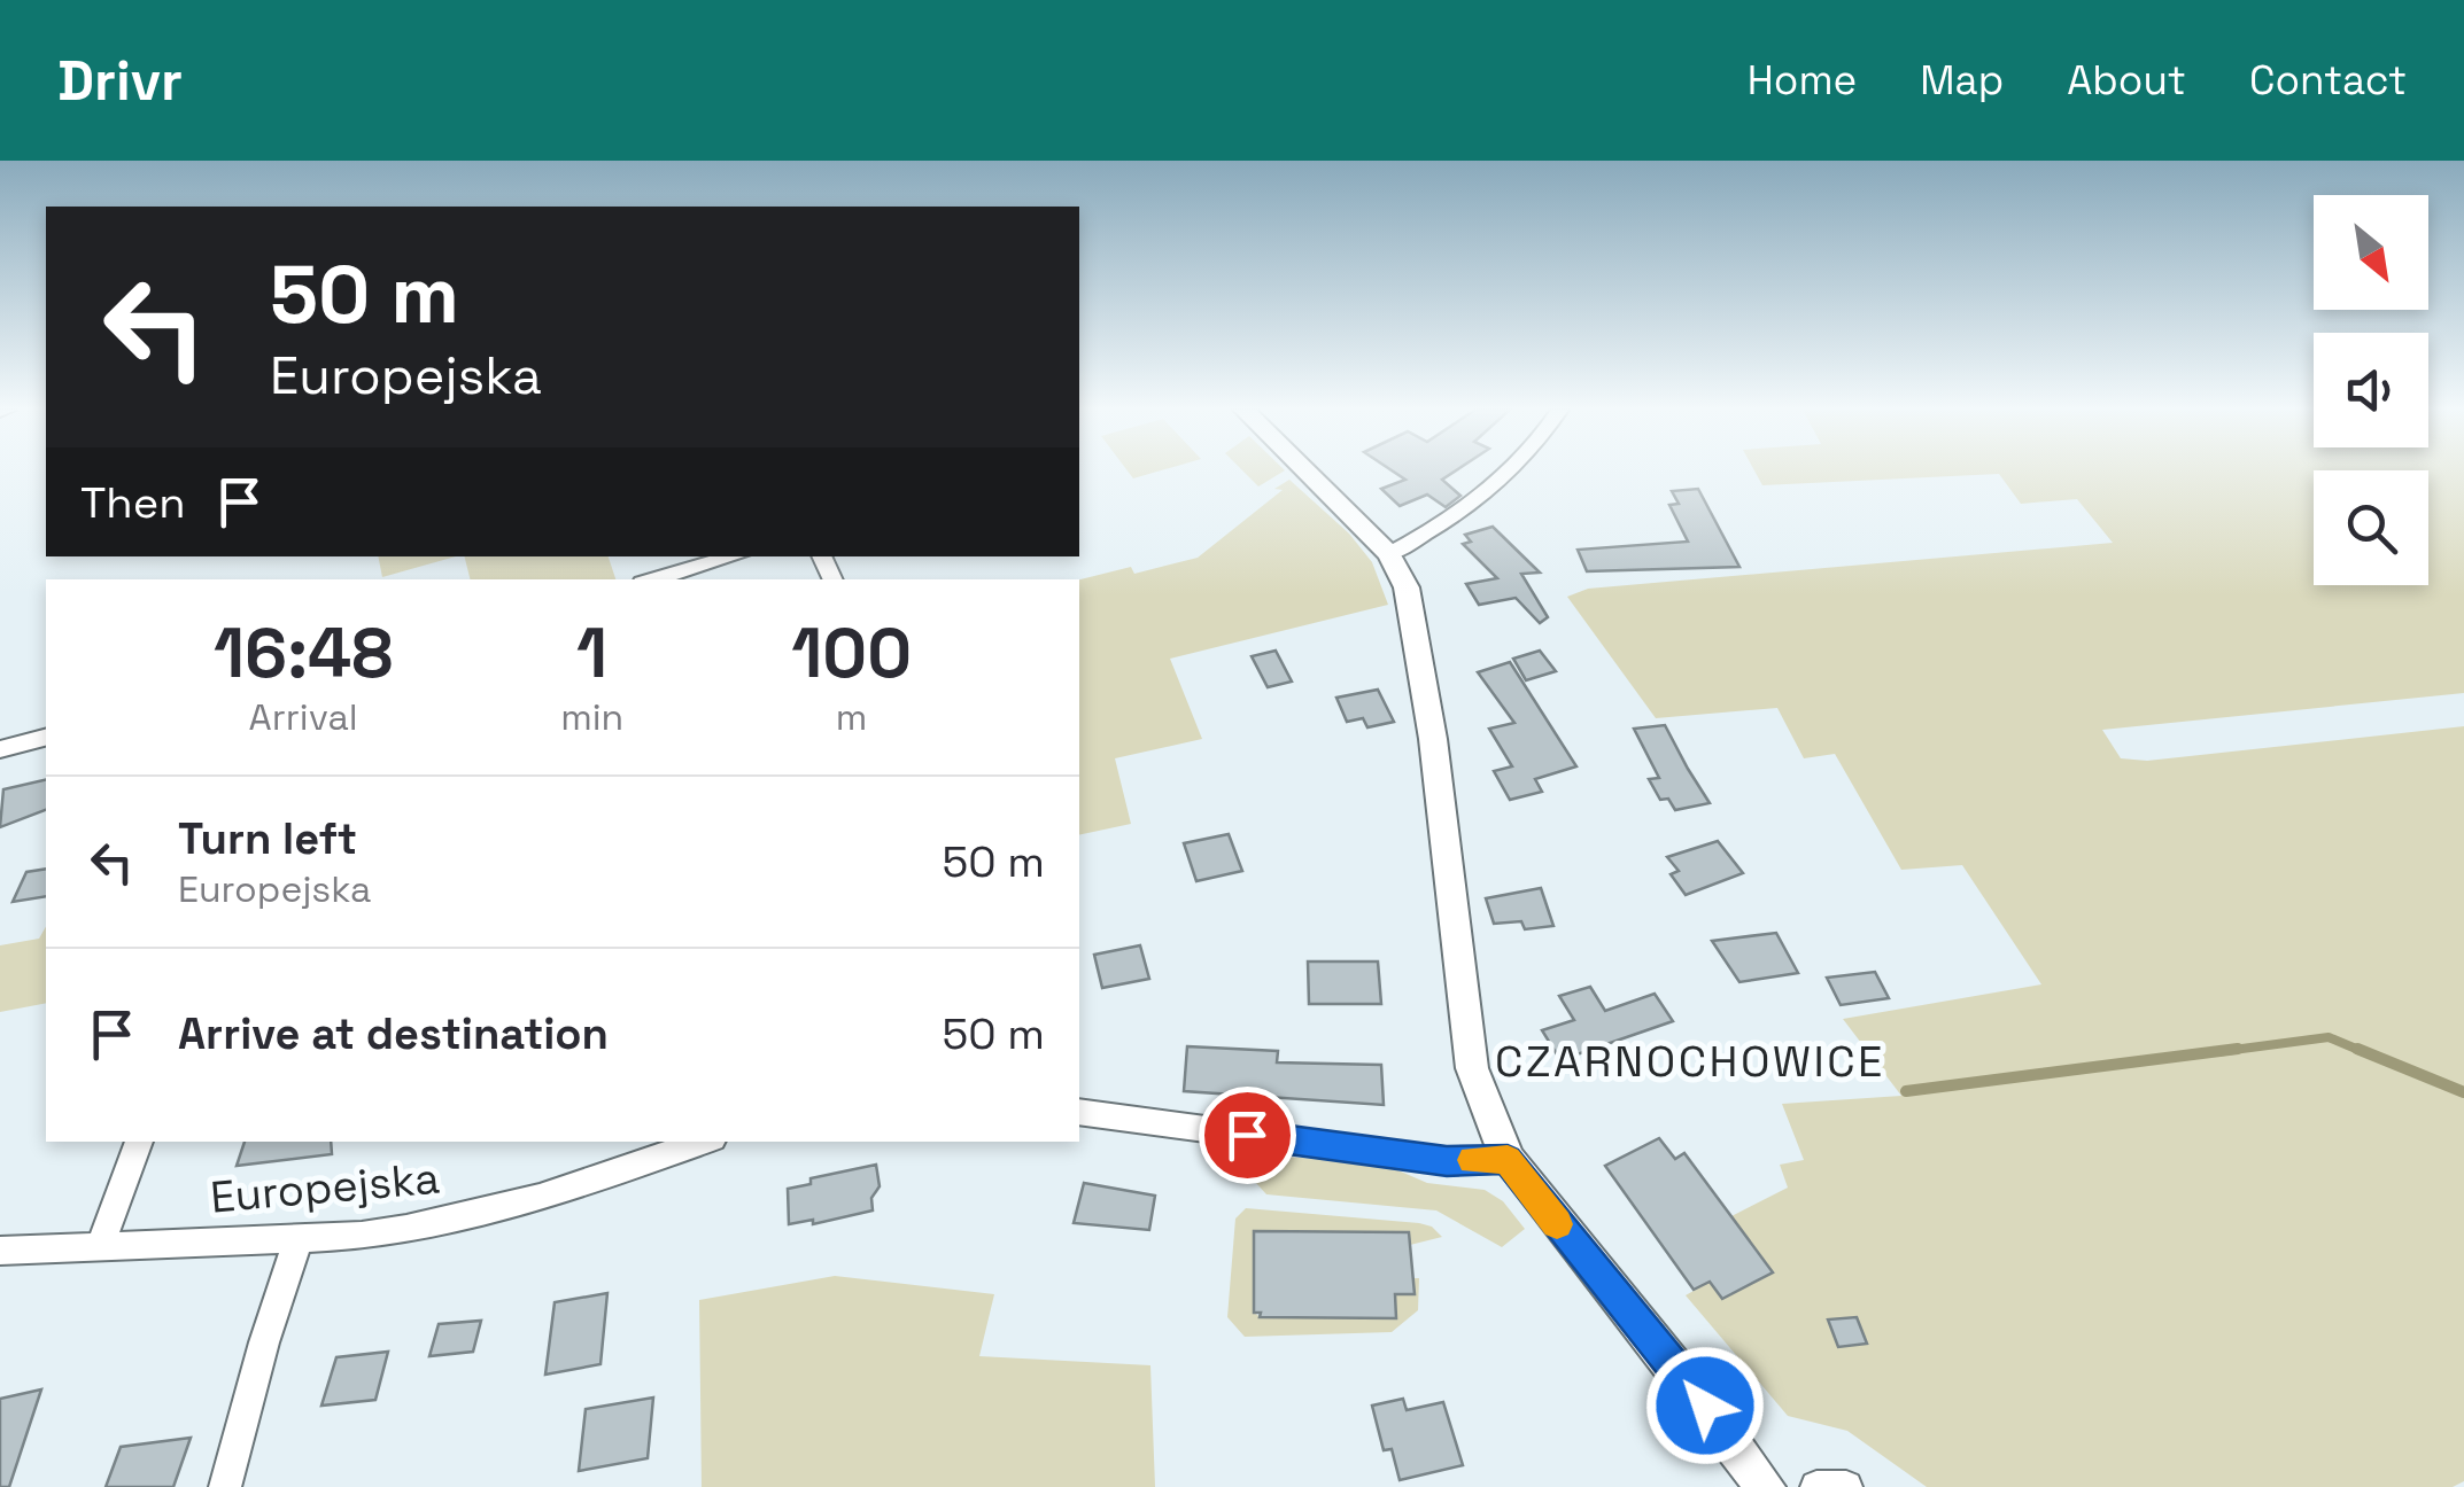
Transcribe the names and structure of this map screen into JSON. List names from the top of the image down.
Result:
{
  "streets": {
    "street": ["Europejska"]
  },
  "districts": ["CZARNOCHOWICE"],
  "north": "bottom right",
  "page": {
    "header": "Drivr",
    "nav": [
      "Home",
      "Map",
      "About",
      "Contact"
    ],
    "turn": ["50 m", "Europejska"],
    "then": "Then",
    "eta": [
      "16:48",
      "Arrival",
      "1",
      "min",
      "100",
      "m"
    ],
    "list": [
      {
        "name": "Turn left",
        "note": "Europejska",
        "value": "50 m"
      },
      {
        "name": "Arrive at destination",
        "value": "50 m"
      }
    ]
  }
}
